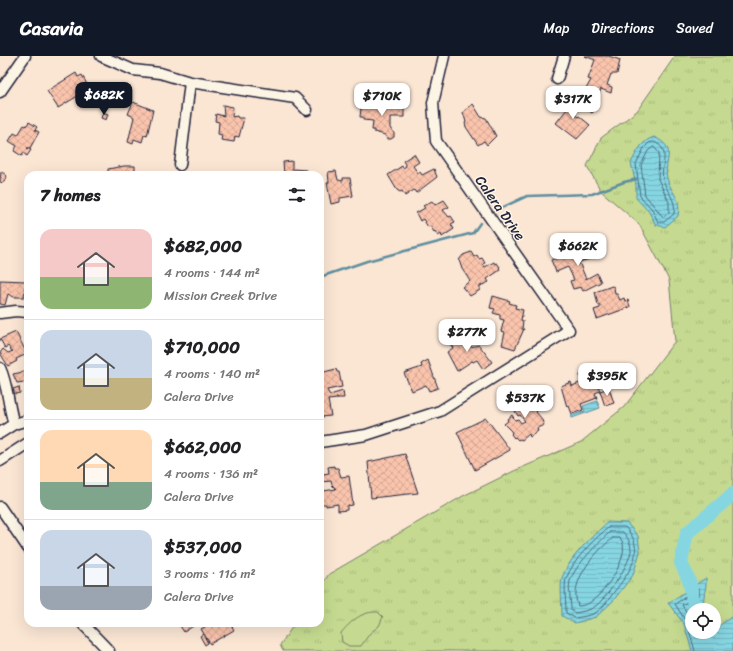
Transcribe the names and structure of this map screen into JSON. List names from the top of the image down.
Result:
{
  "streets": {
    "street": ["Calera Drive"]
  },
  "page": {
    "header": "Casavia",
    "nav": ["Map", "Directions", "Saved"],
    "price": [
      "$682K",
      "$710K",
      "$317K",
      "$662K",
      "$277K",
      "$395K",
      "$537K"
    ],
    "heading": "7 homes",
    "list": [
      {
        "name": "$682,000",
        "note": "4 rooms · 144 m² · Mission Creek Drive"
      },
      {
        "name": "$710,000",
        "note": "4 rooms · 140 m² · Calera Drive"
      },
      {
        "name": "$662,000",
        "note": "4 rooms · 136 m² · Calera Drive"
      },
      {
        "name": "$537,000",
        "note": "3 rooms · 116 m² · Calera Drive"
      }
    ]
  }
}
